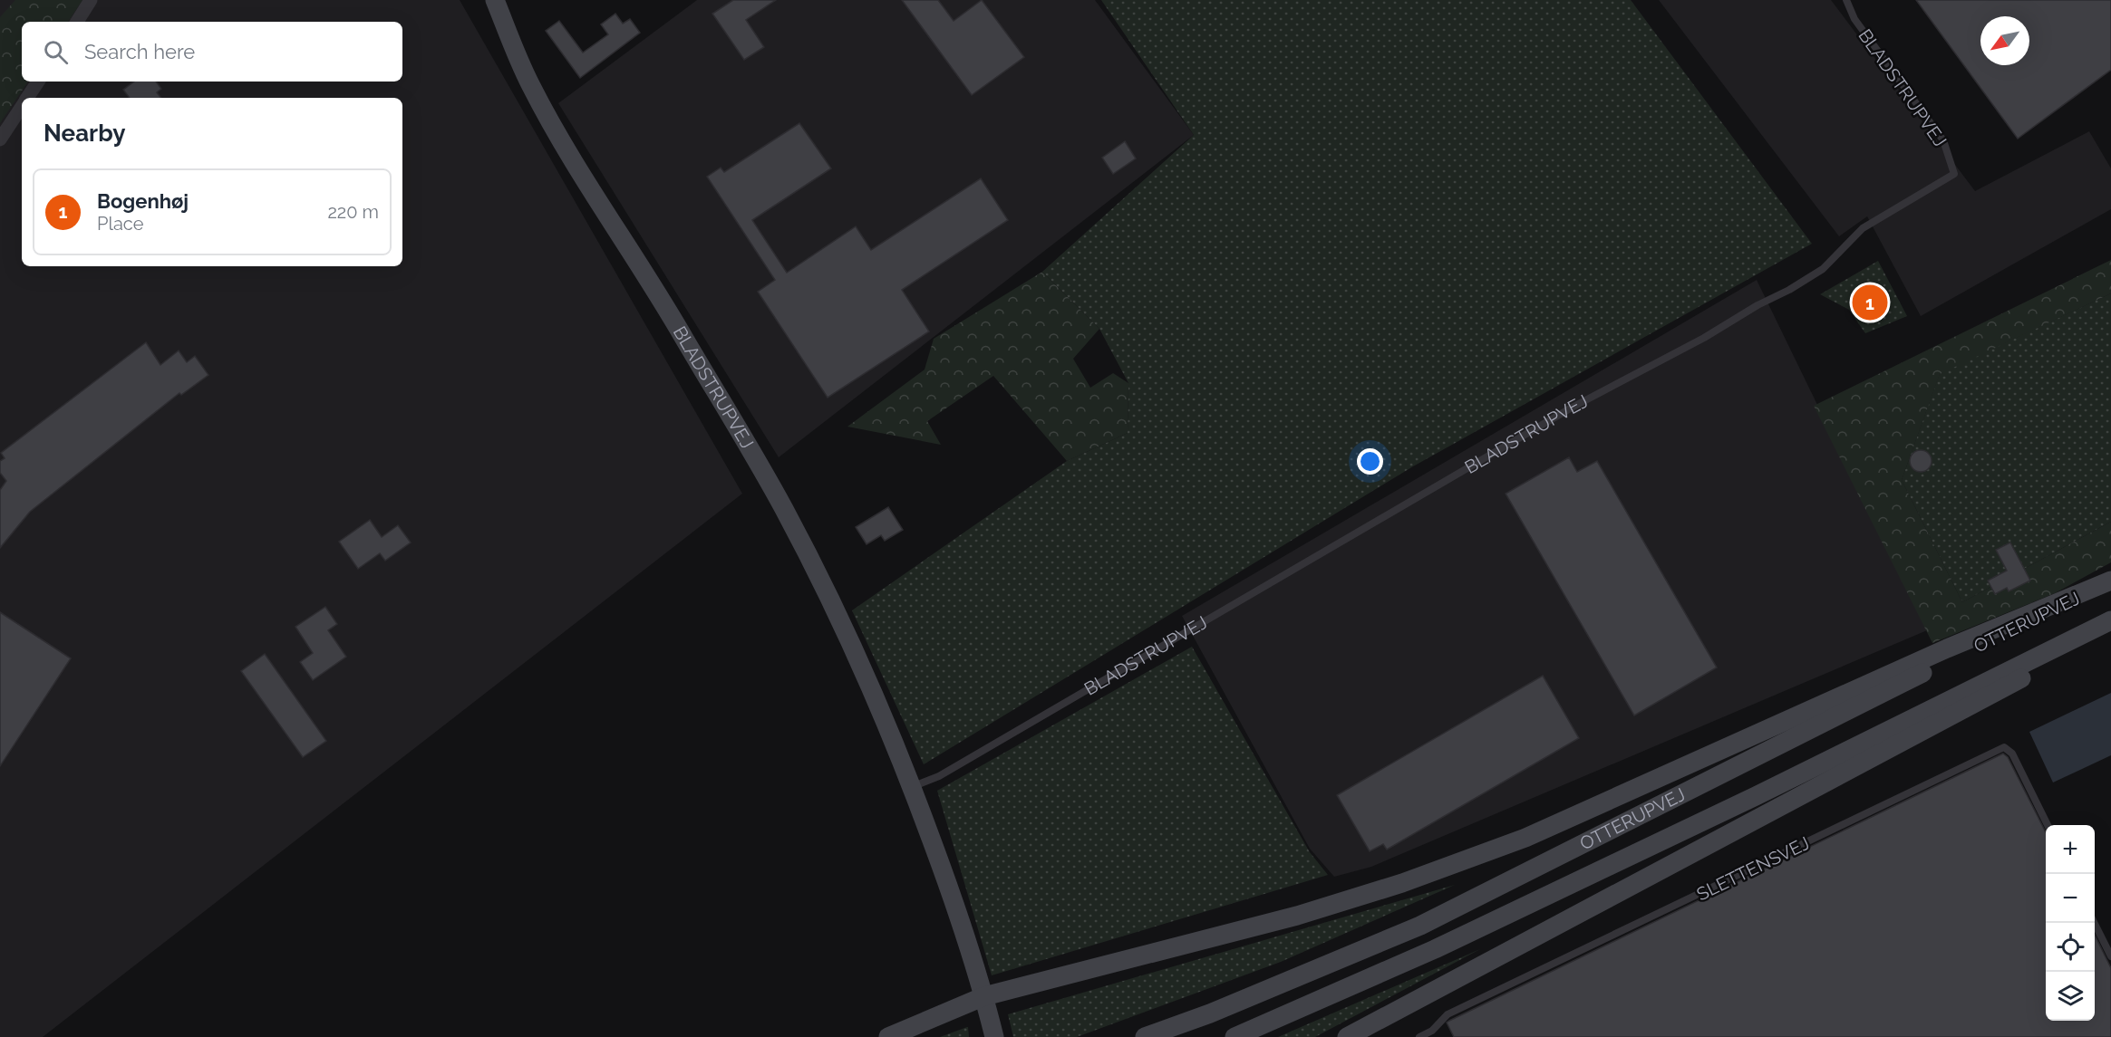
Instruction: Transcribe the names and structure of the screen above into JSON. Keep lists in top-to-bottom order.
{
  "streets": {
    "main road": ["BLADSTRUPVEJ", "OTTERUPVEJ"],
    "lane": ["SLETTENSVEJ"]
  },
  "north": "bottom left",
  "page": {
    "search": "Search here",
    "heading": "Nearby",
    "list": [
      {
        "mark": "1",
        "name": "Bogenhøj",
        "note": "Place",
        "value": "220 m"
      }
    ],
    "pins": "1",
    "map_buttons": ["+", "−"]
  }
}
